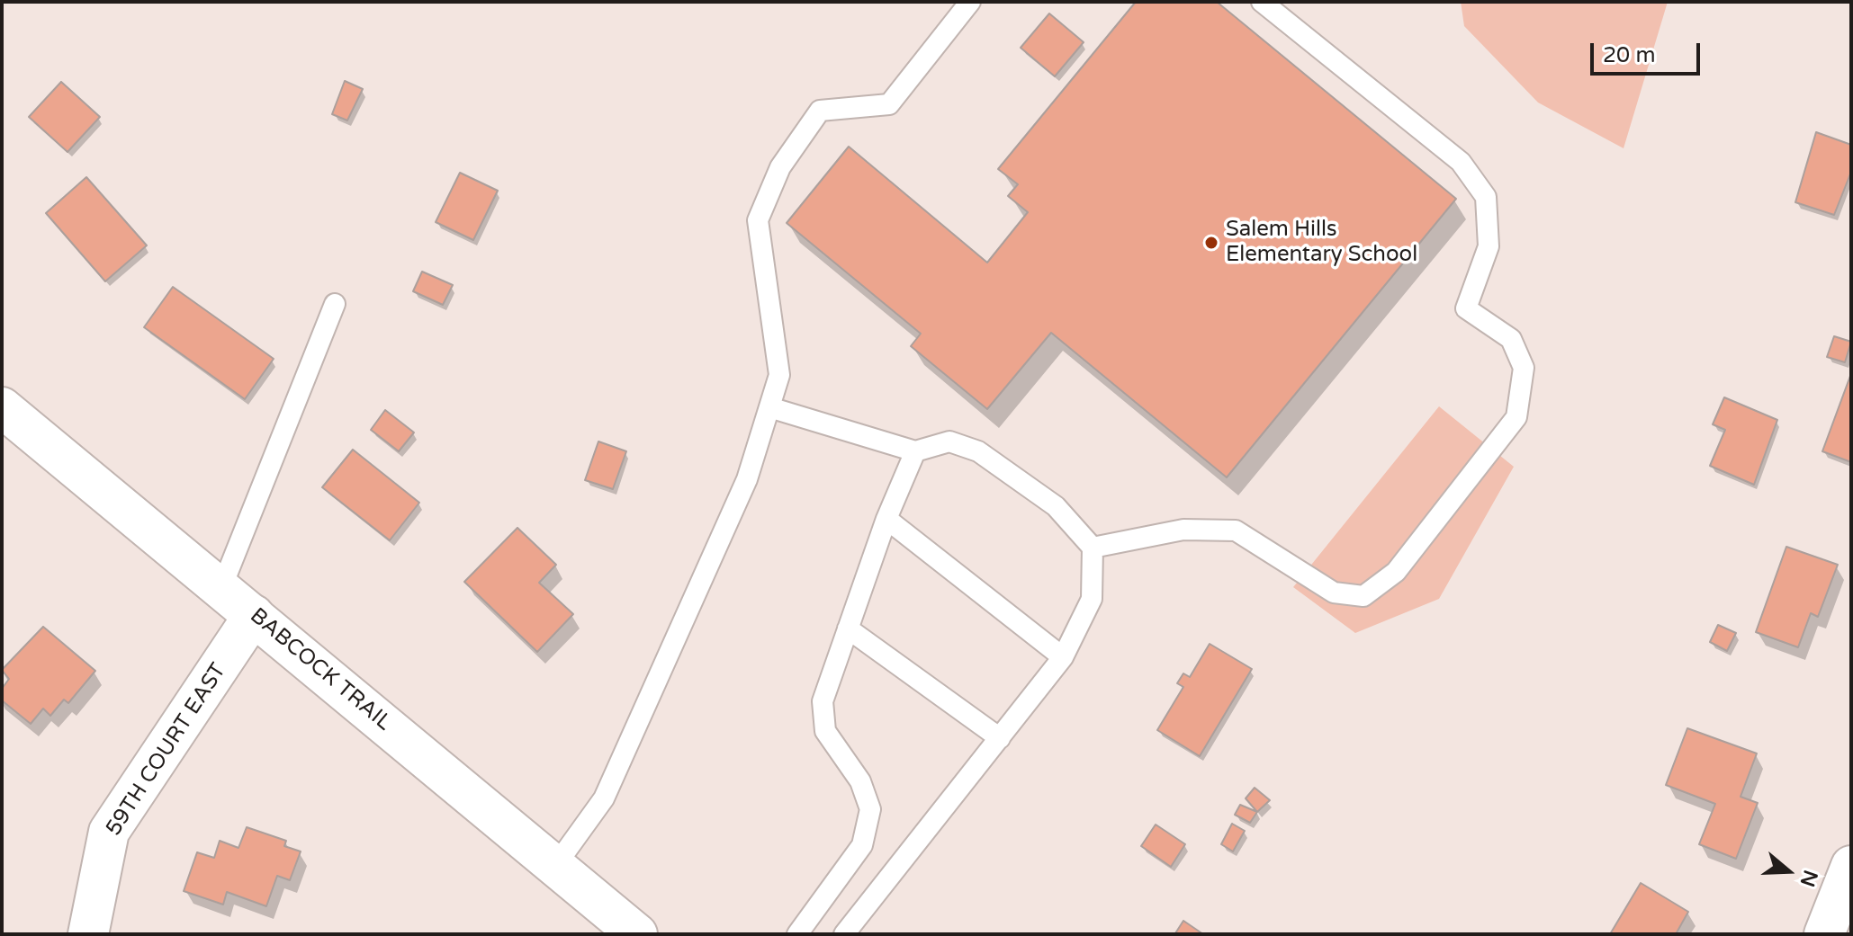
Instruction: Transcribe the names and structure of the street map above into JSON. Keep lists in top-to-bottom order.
{
  "streets": {
    "street": ["BABCOCK TRAIL", "59TH COURT EAST"]
  },
  "crossings": [
    ["BABCOCK TRAIL", "59TH COURT EAST"]
  ],
  "places": ["Salem Hills Elementary School"],
  "scale_bar": "20 m",
  "north": "right"
}
